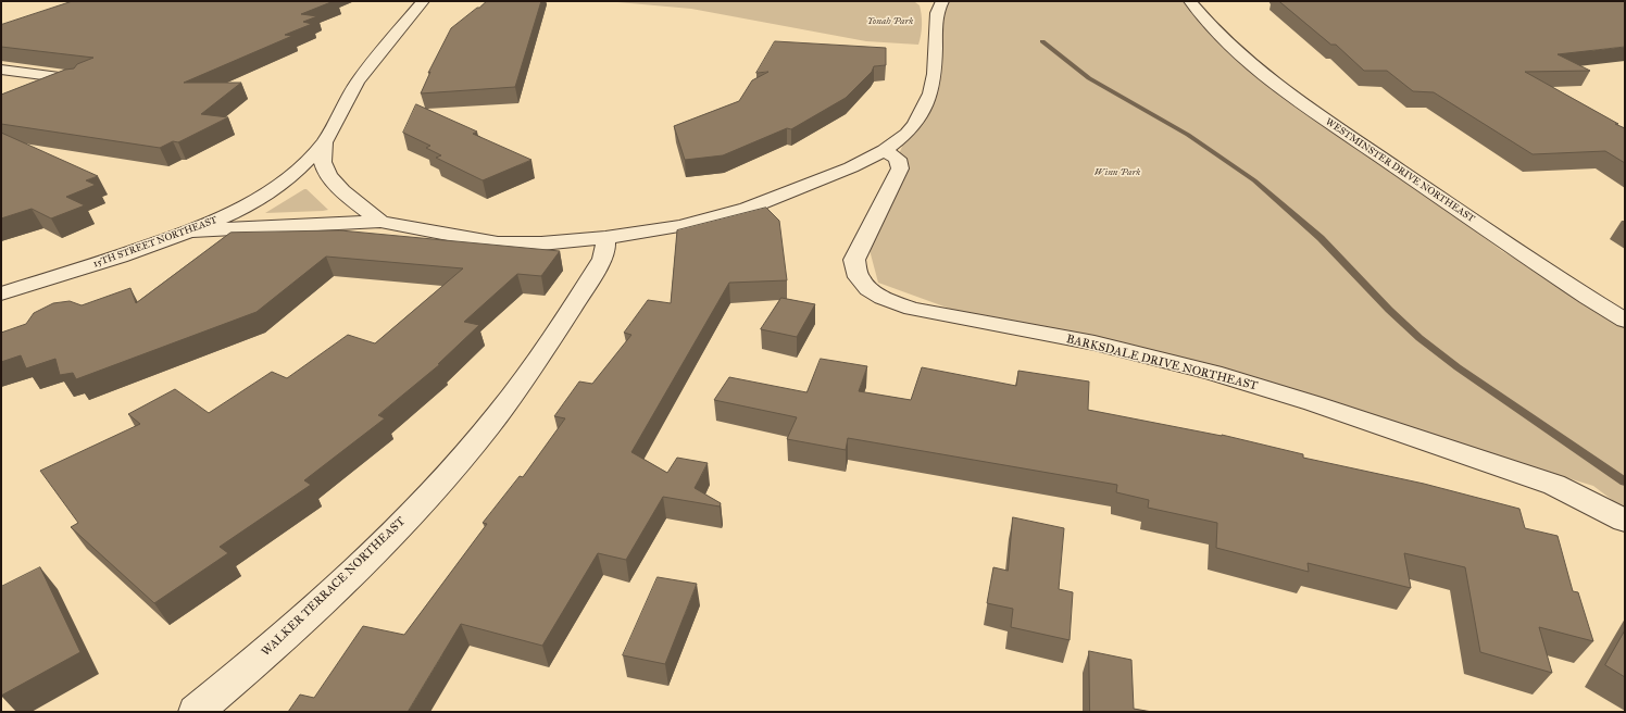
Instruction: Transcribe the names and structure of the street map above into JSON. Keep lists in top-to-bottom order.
{
  "streets": {
    "street": [
      "WESTMINSTER DRIVE NORTHEAST",
      "15TH STREET NORTHEAST",
      "BARKSDALE DRIVE NORTHEAST",
      "WALKER TERRACE NORTHEAST"
    ]
  },
  "parks": ["Yonah Park", "Winn Park"]
}
